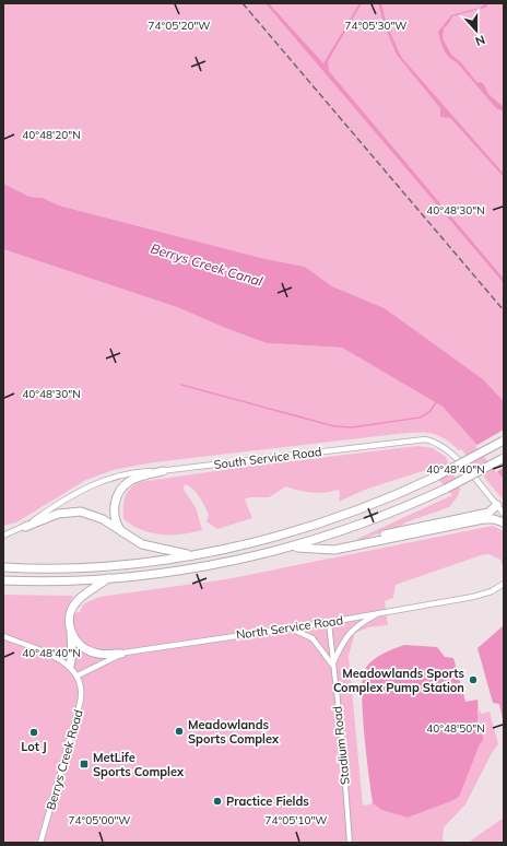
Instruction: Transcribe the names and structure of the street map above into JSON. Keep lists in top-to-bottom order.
{
  "streets": {
    "street": [
      "South Service Road",
      "North Service Road",
      "Stadium Road",
      "Berrys Creek Road"
    ]
  },
  "crossings": [
    ["North Service Road", "Stadium Road"],
    ["North Service Road", "Berrys Creek Road"]
  ],
  "water": ["Berrys Creek Canal"],
  "places": {
    "other": [
      "Meadowlands Sports Complex Pump Station",
      "Meadowlands Sports Complex",
      "Lot J",
      "Practice Fields"
    ],
    "transit": ["MetLife Sports Complex"]
  },
  "north": "bottom",
  "coordinates": [
    "74°05'30\"W",
    "74°05'20\"W",
    "40°48'20\"N",
    "40°48'30\"N",
    "40°48'40\"N",
    "40°48'50\"N",
    "74°05'00\"W",
    "74°05'10\"W"
  ]
}
